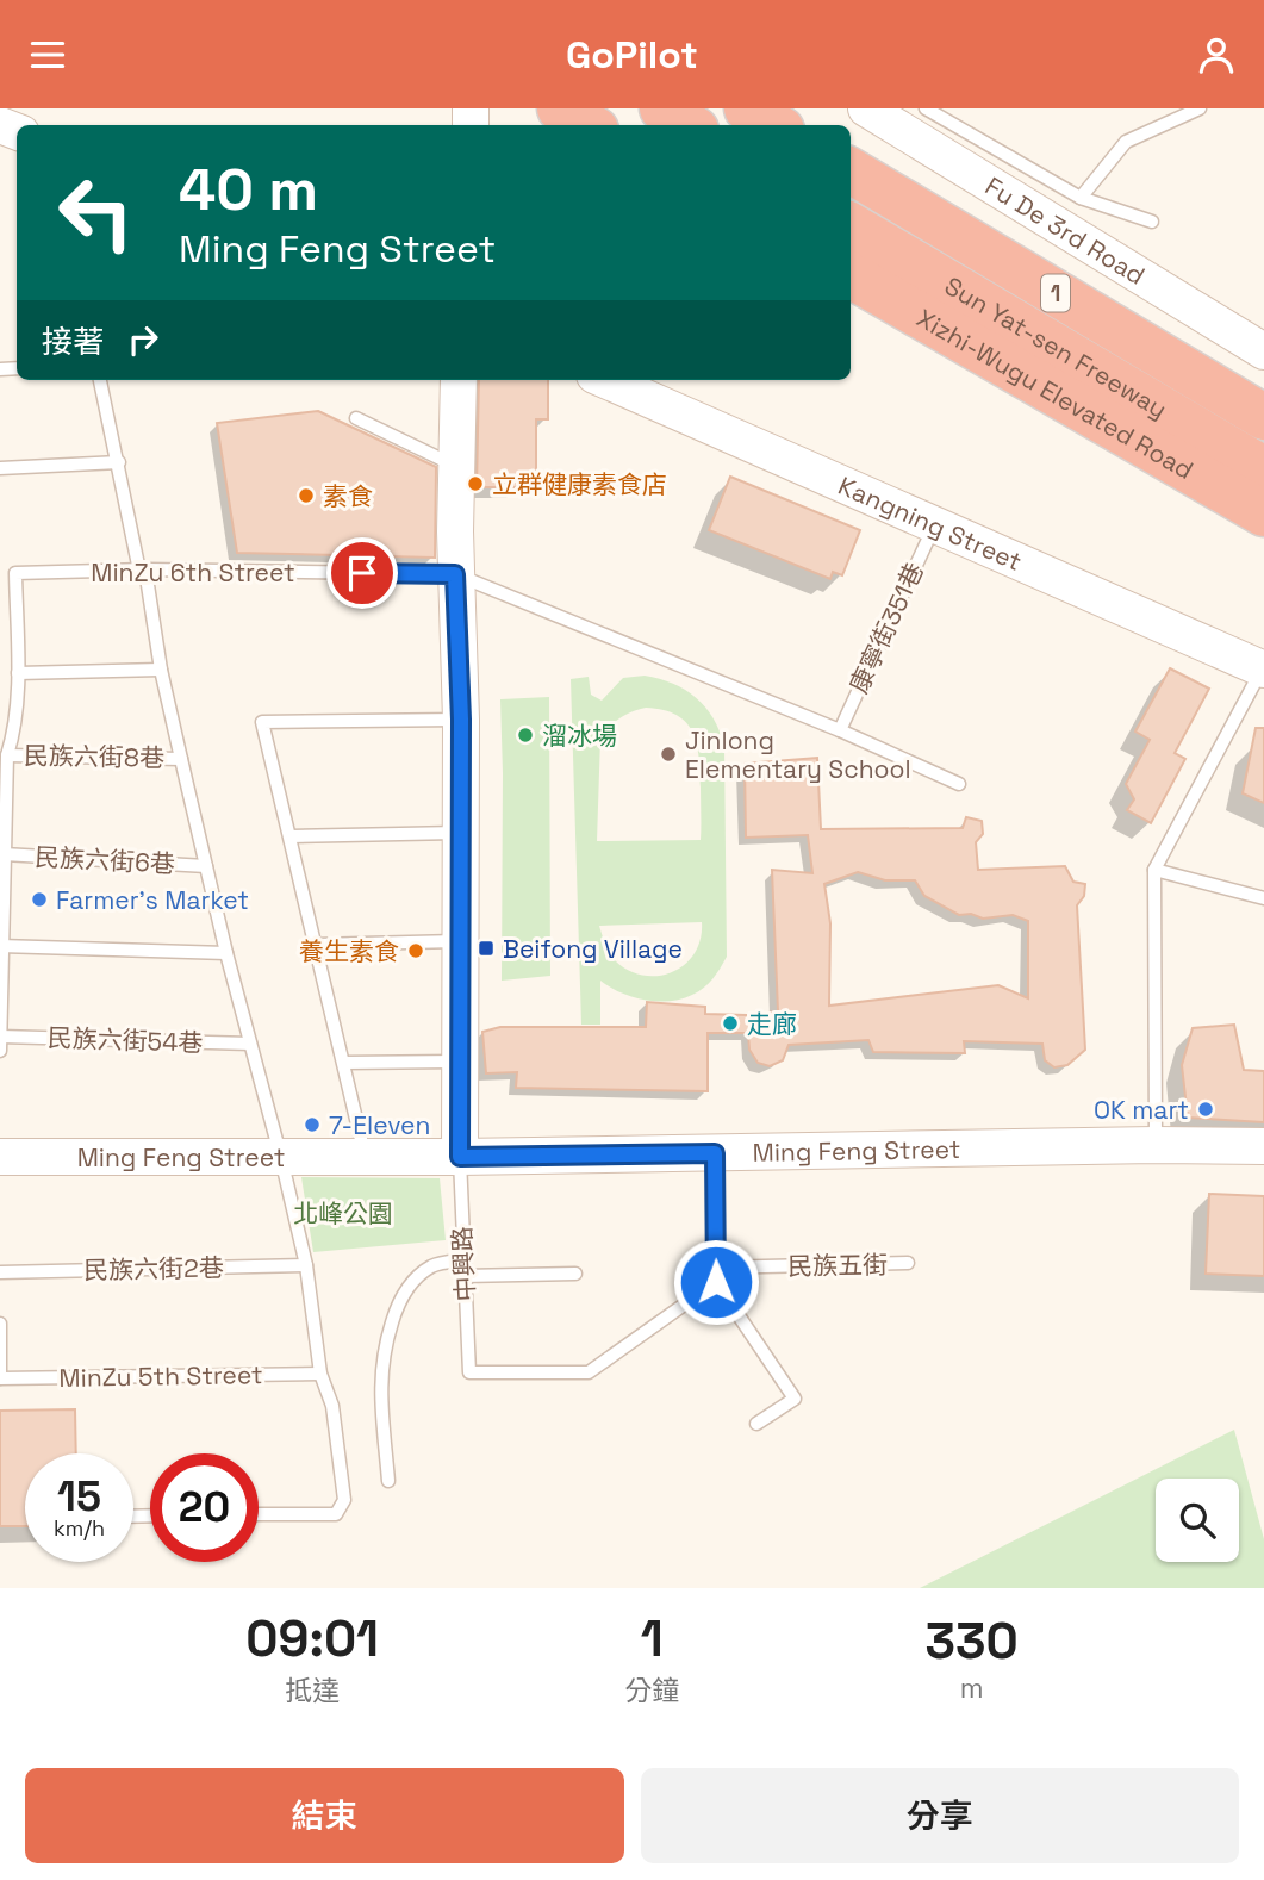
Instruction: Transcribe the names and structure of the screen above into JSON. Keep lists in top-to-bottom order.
{
  "streets": {
    "highway": ["1", "Sun Yat-sen Freeway", "Xizhi-Wugu Elevated Road"],
    "street": ["Fu De 3rd Road", "Kangning Street", "Ming Feng Street"],
    "lane": [
      "MinZu 6th Street",
      "康寧街351巷",
      "民族六街8巷",
      "民族六街6巷",
      "民族六街54巷",
      "中興路",
      "民族五街",
      "民族六街2巷",
      "MinZu 5th Street"
    ]
  },
  "crossings": [
    ["Kangning Street", "康寧街351巷"],
    ["MinZu 6th Street", "康寧街351巷"],
    ["MinZu 6th Street", "民族六街8巷"],
    ["MinZu 6th Street", "民族六街6巷"],
    ["MinZu 6th Street", "民族六街54巷"],
    ["Ming Feng Street", "中興路"],
    ["中興路", "民族五街"]
  ],
  "parks": ["北峰公園"],
  "places": {
    "other": [
      "立群健康素食店",
      "素食",
      "溜冰場",
      "Jinlong Elementary School",
      "Farmer's Market",
      "養生素食",
      "走廊",
      "OK mart",
      "7-Eleven"
    ],
    "transit": ["Beifong Village"]
  },
  "page": {
    "header": "GoPilot",
    "turn": ["40 m", "Ming Feng Street"],
    "then": "接著",
    "speed": "15 km/h",
    "limit": "20",
    "eta": [
      "09:01",
      "抵達",
      "1",
      "分鐘",
      "330",
      "m"
    ],
    "buttons": ["結束", "分享"]
  }
}
